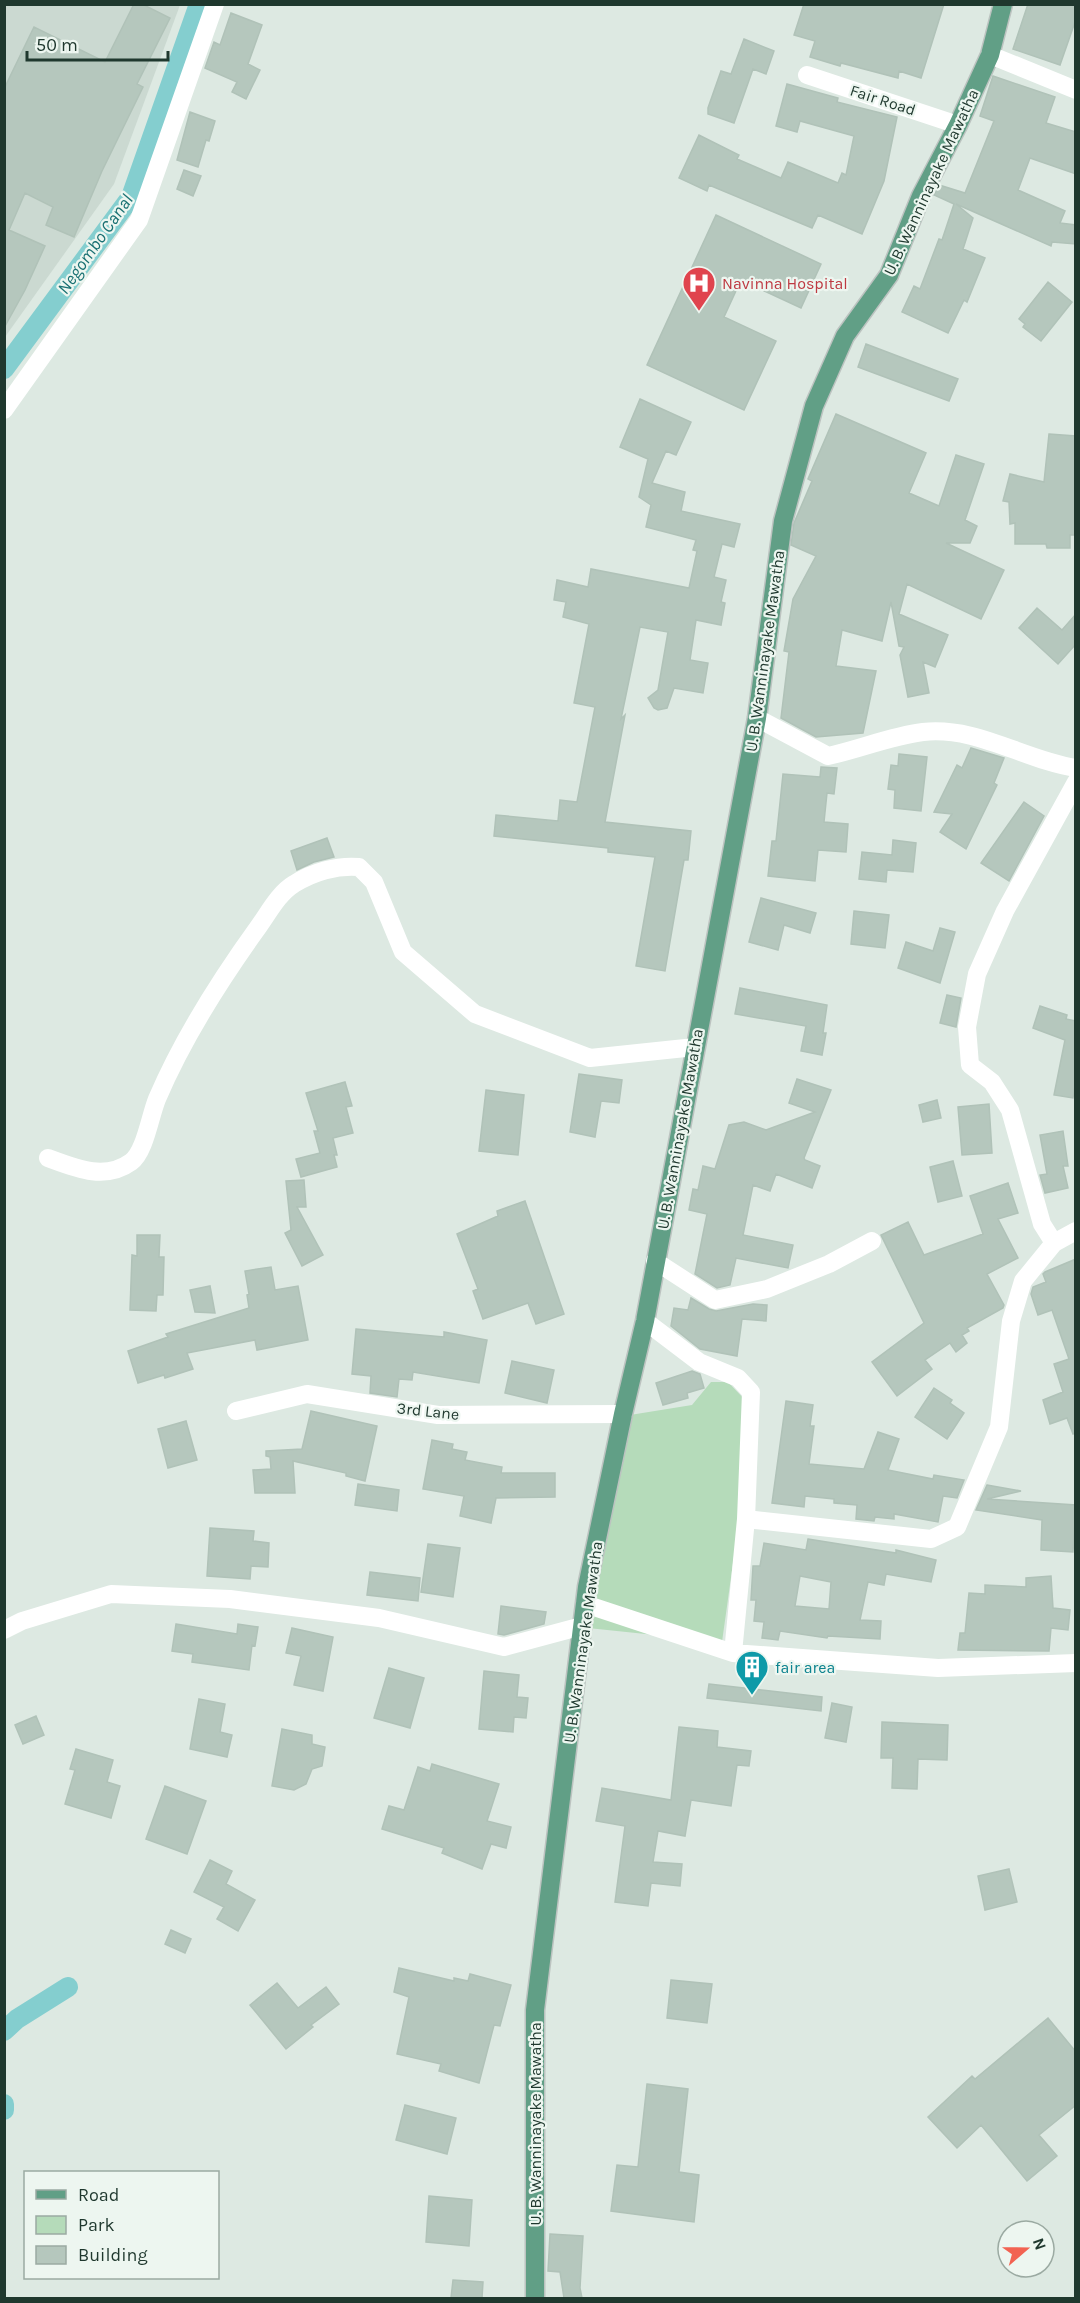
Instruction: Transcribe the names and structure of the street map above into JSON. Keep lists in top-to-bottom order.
{
  "streets": {
    "main road": ["U. B. Wanninayake Mawatha"],
    "street": ["Fair Road", "3rd Lane"]
  },
  "crossings": [
    ["Fair Road", "U. B. Wanninayake Mawatha"],
    ["U. B. Wanninayake Mawatha", "3rd Lane"]
  ],
  "water": ["Negombo Canal"],
  "places": {
    "hospital": ["Navinna Hospital"],
    "building": ["fair area"]
  },
  "legend": ["Road", "Park", "Building"],
  "scale_bar": "50 m",
  "north": "right"
}
